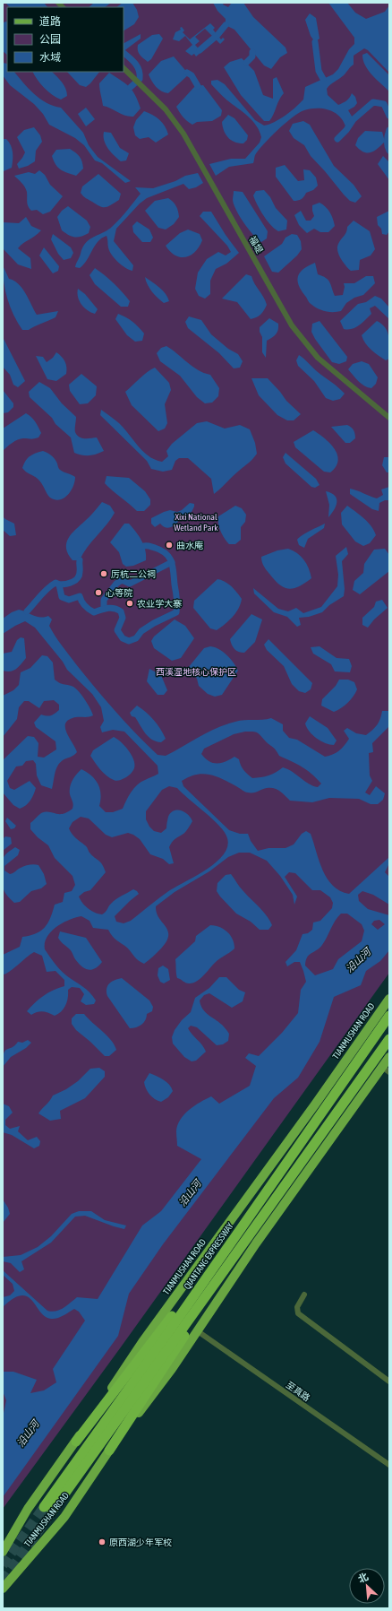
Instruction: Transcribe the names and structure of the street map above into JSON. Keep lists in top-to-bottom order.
{
  "streets": {
    "highway": ["QIANTANG EXPRESSWAY"],
    "main road": ["TIANMUSHAN ROAD"],
    "street": ["福堤", "至真路"]
  },
  "crossings": [
    ["TIANMUSHAN ROAD", "至真路"]
  ],
  "water": ["沿山河"],
  "parks": ["Xixi National Wetland Park", "西溪湿地核心保护区"],
  "places": [
    "曲水庵",
    "厉杭二公祠",
    "心等院",
    "农业学大寨",
    "原西湖少年军校"
  ],
  "legend": ["道路", "公园", "水域"],
  "north": "top left"
}
